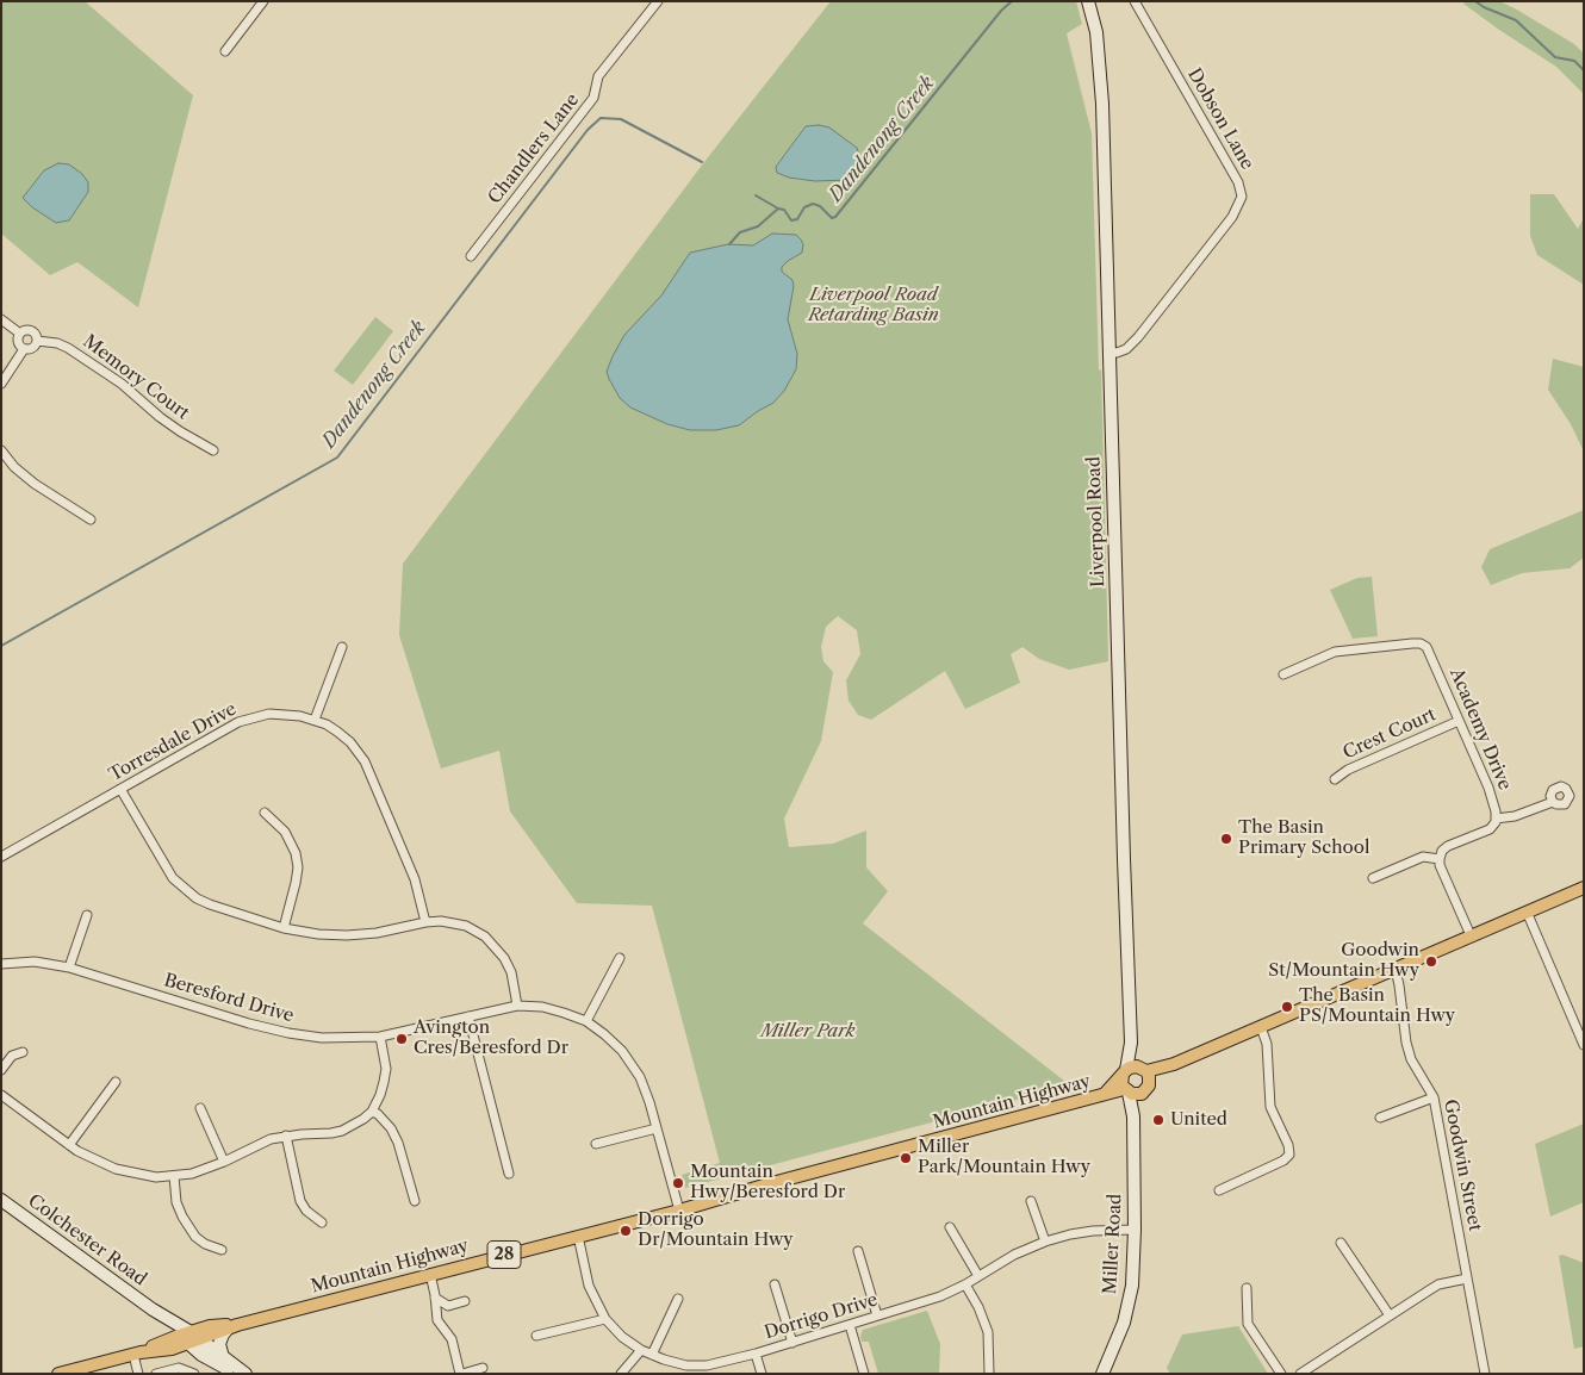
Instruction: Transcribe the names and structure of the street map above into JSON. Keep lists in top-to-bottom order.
{
  "streets": {
    "main road": [
      "Liverpool Road",
      "Mountain Highway",
      "Colchester Road",
      "Miller Road",
      "28"
    ],
    "street": [
      "Dobson Lane",
      "Chandlers Lane",
      "Memory Court",
      "Academy Drive",
      "Crest Court",
      "Torresdale Drive",
      "Beresford Drive",
      "Goodwin Street",
      "Dorrigo Drive"
    ]
  },
  "crossings": [
    ["Dobson Lane", "Liverpool Road"],
    ["Liverpool Road", "Mountain Highway"],
    ["Liverpool Road", "Miller Road"],
    ["Liverpool Road", "28"],
    ["Academy Drive", "Crest Court"],
    ["Beresford Drive", "Mountain Highway"],
    ["Mountain Highway", "Colchester Road"],
    ["Mountain Highway", "Miller Road"],
    ["Mountain Highway", "28"],
    ["Mountain Highway", "Dorrigo Drive"],
    ["Miller Road", "28"],
    ["Miller Road", "Dorrigo Drive"]
  ],
  "water": ["Dandenong Creek"],
  "parks": ["Liverpool Road Retarding Basin", "Miller Park"],
  "places": [
    "The Basin Primary School",
    "Goodwin St/Mountain Hwy",
    "The Basin PS/Mountain Hwy",
    "Avington Cres/Beresford Dr",
    "United",
    "Miller Park/Mountain Hwy",
    "Mountain Hwy/Beresford Dr",
    "Dorrigo Dr/Mountain Hwy"
  ]
}
